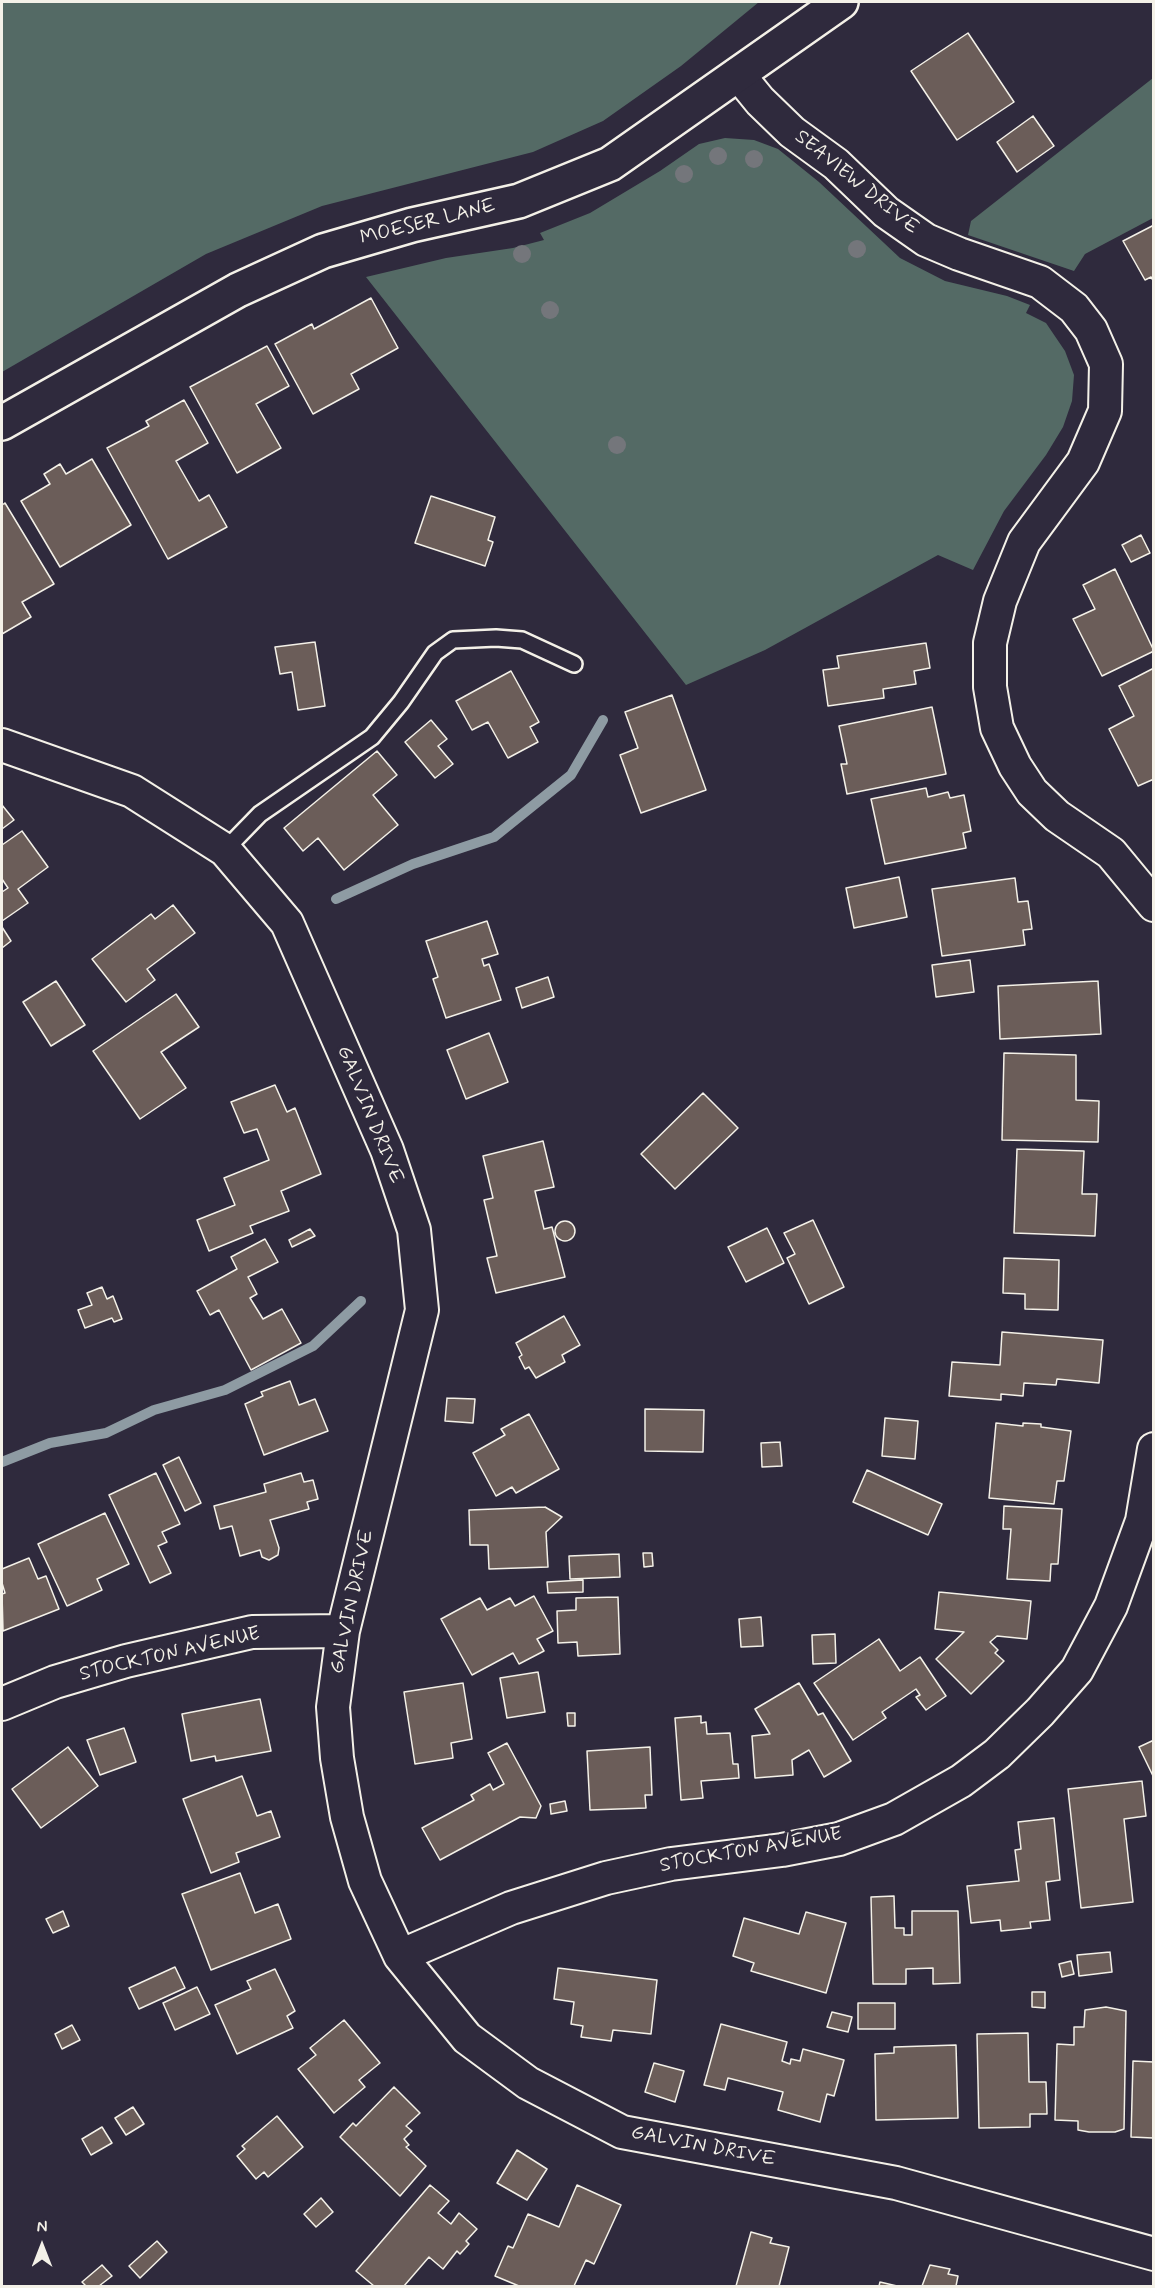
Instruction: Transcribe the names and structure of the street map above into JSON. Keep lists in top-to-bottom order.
{
  "streets": {
    "street": [
      "SEAVIEW DRIVE",
      "MOESER LANE",
      "GALVIN DRIVE",
      "STOCKTON AVENUE"
    ]
  },
  "crossings": [
    ["SEAVIEW DRIVE", "MOESER LANE"],
    ["GALVIN DRIVE", "STOCKTON AVENUE"]
  ],
  "north": "top"
}
